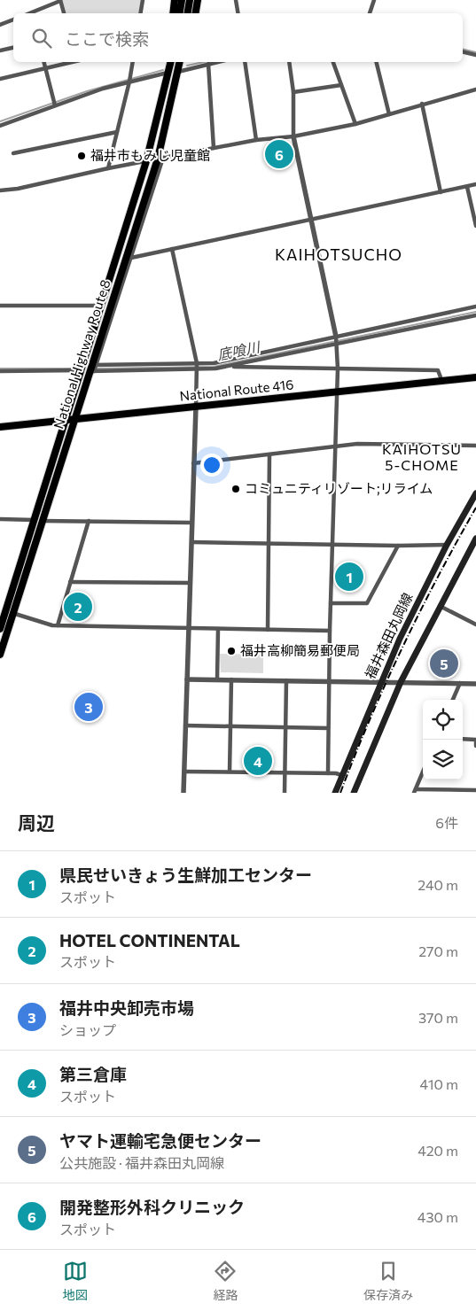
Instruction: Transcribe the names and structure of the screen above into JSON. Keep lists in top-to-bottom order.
{
  "streets": {
    "highway": ["National Highway Route 8", "National Route 416"],
    "main road": ["福井森田丸岡線"]
  },
  "crossings": [
    ["National Highway Route 8", "National Route 416"]
  ],
  "districts": ["KAIHOTSUCHO", "KAIHOTSU 5-CHOME"],
  "water": ["底喰川"],
  "places": ["福井市もみじ児童館", "コミュニティリゾート;リライム", "福井高柳簡易郵便局"],
  "page": {
    "search": "ここで検索",
    "pins": [
      "6",
      "1",
      "2",
      "5",
      "3",
      "4"
    ],
    "heading": ["周辺", "6件"],
    "list": [
      {
        "mark": "1",
        "name": "県民せいきょう生鮮加工センター",
        "note": "スポット",
        "value": "240 m"
      },
      {
        "mark": "2",
        "name": "HOTEL CONTINENTAL",
        "note": "スポット",
        "value": "270 m"
      },
      {
        "mark": "3",
        "name": "福井中央卸売市場",
        "note": "ショップ",
        "value": "370 m"
      },
      {
        "mark": "4",
        "name": "第三倉庫",
        "note": "スポット",
        "value": "410 m"
      },
      {
        "mark": "5",
        "name": "ヤマト運輸宅急便センター",
        "note": "公共施設 · 福井森田丸岡線",
        "value": "420 m"
      },
      {
        "mark": "6",
        "name": "開発整形外科クリニック",
        "note": "スポット",
        "value": "430 m"
      }
    ],
    "nav": ["地図", "経路", "保存済み"]
  }
}
